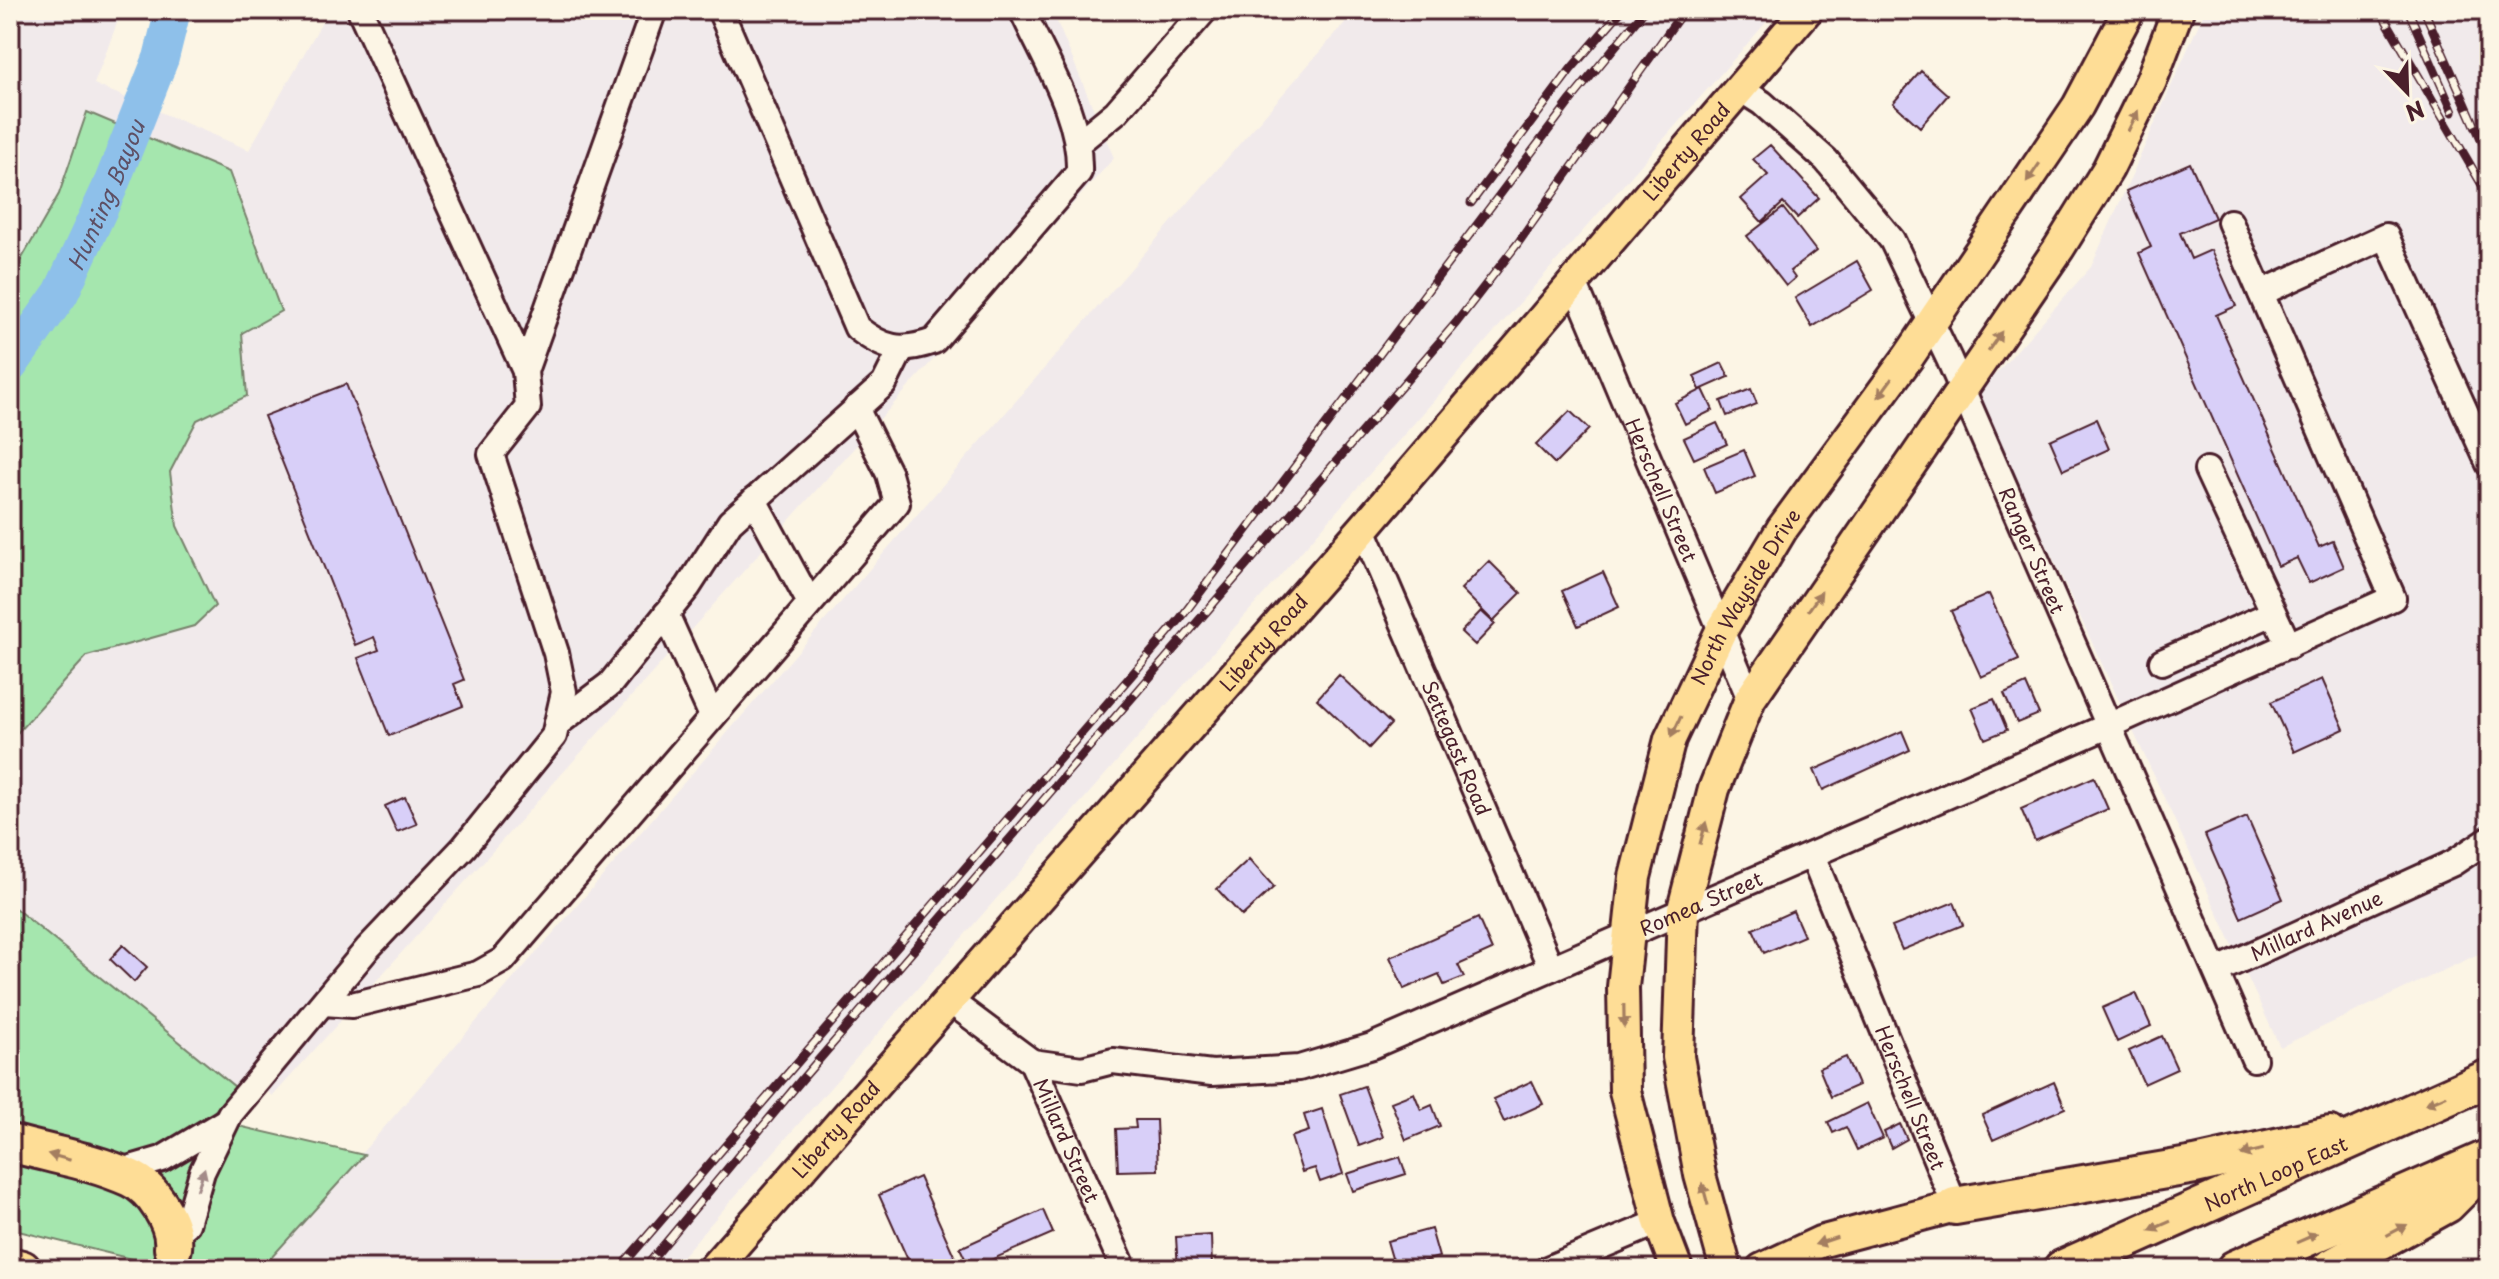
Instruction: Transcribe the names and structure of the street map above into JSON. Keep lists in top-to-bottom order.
{
  "streets": {
    "highway": ["North Loop East"],
    "main road": ["Liberty Road", "North Wayside Drive"],
    "street": [
      "Herschell Street",
      "Ranger Street",
      "Settegast Road",
      "Romea Street",
      "Millard Avenue",
      "Millard Street"
    ]
  },
  "crossings": [
    ["Liberty Road", "Herschell Street"],
    ["Liberty Road", "Ranger Street"],
    ["Liberty Road", "Settegast Road"],
    ["Liberty Road", "Millard Street"],
    ["Herschell Street", "North Wayside Drive"],
    ["Herschell Street", "Romea Street"],
    ["Ranger Street", "North Wayside Drive"],
    ["Ranger Street", "Romea Street"],
    ["Ranger Street", "Millard Avenue"],
    ["North Wayside Drive", "Romea Street"],
    ["Settegast Road", "Romea Street"],
    ["Romea Street", "Millard Street"]
  ],
  "water": ["Hunting Bayou"],
  "north": "bottom right"
}
